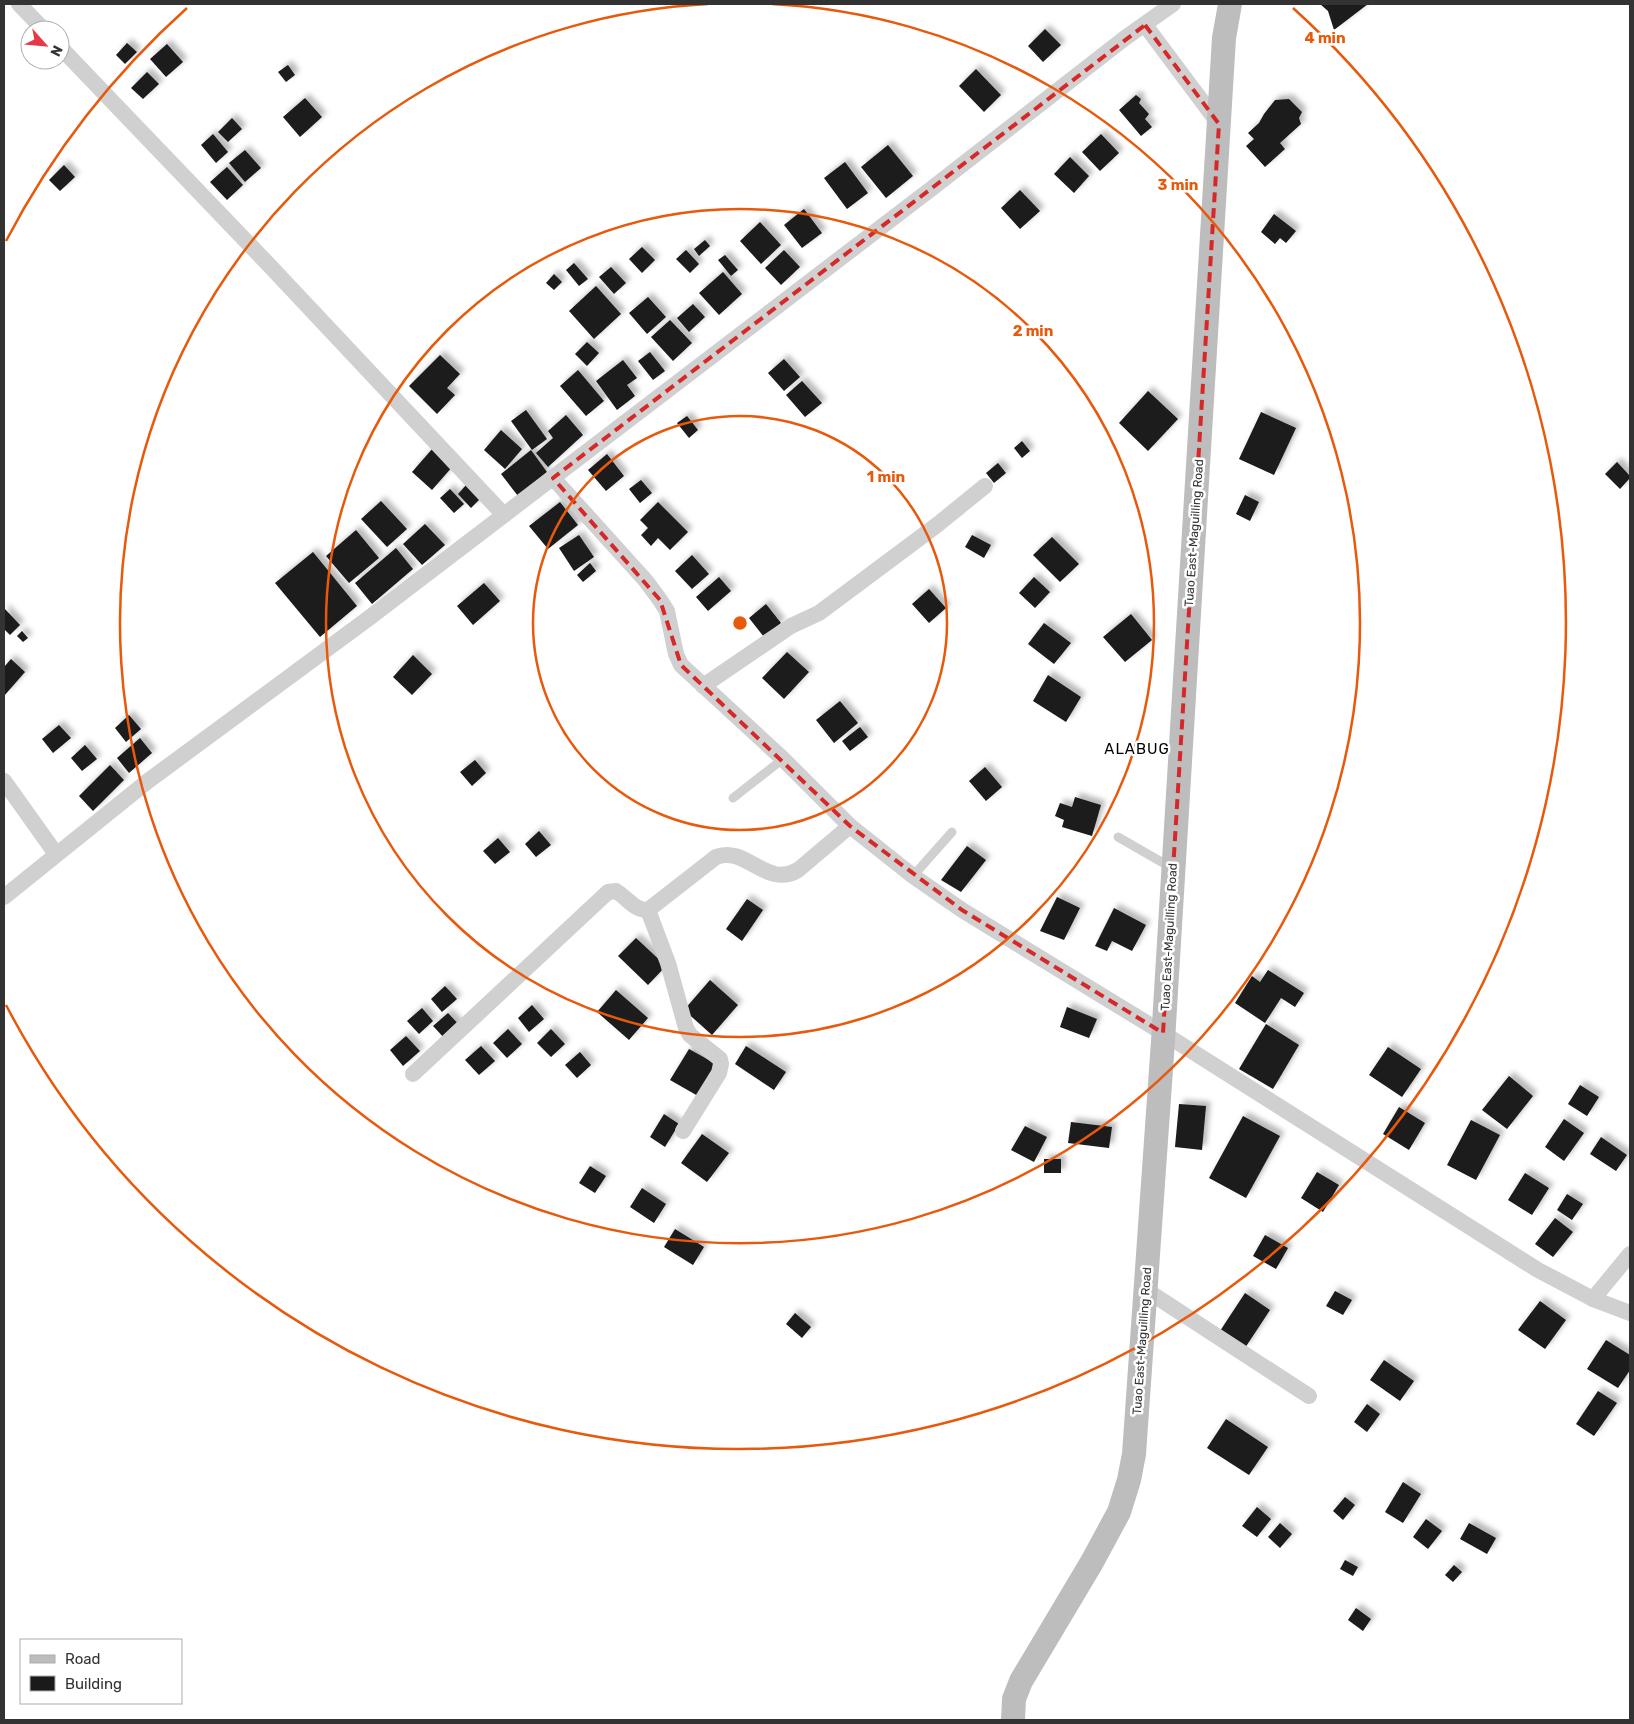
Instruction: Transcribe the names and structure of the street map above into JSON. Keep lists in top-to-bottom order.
{
  "streets": {
    "main road": ["Tuao East-Maguilling Road"]
  },
  "districts": ["ALABUG"],
  "legend": ["Road", "Building"],
  "north": "bottom right",
  "rings": [
    "4 min",
    "3 min",
    "2 min",
    "1 min"
  ]
}
